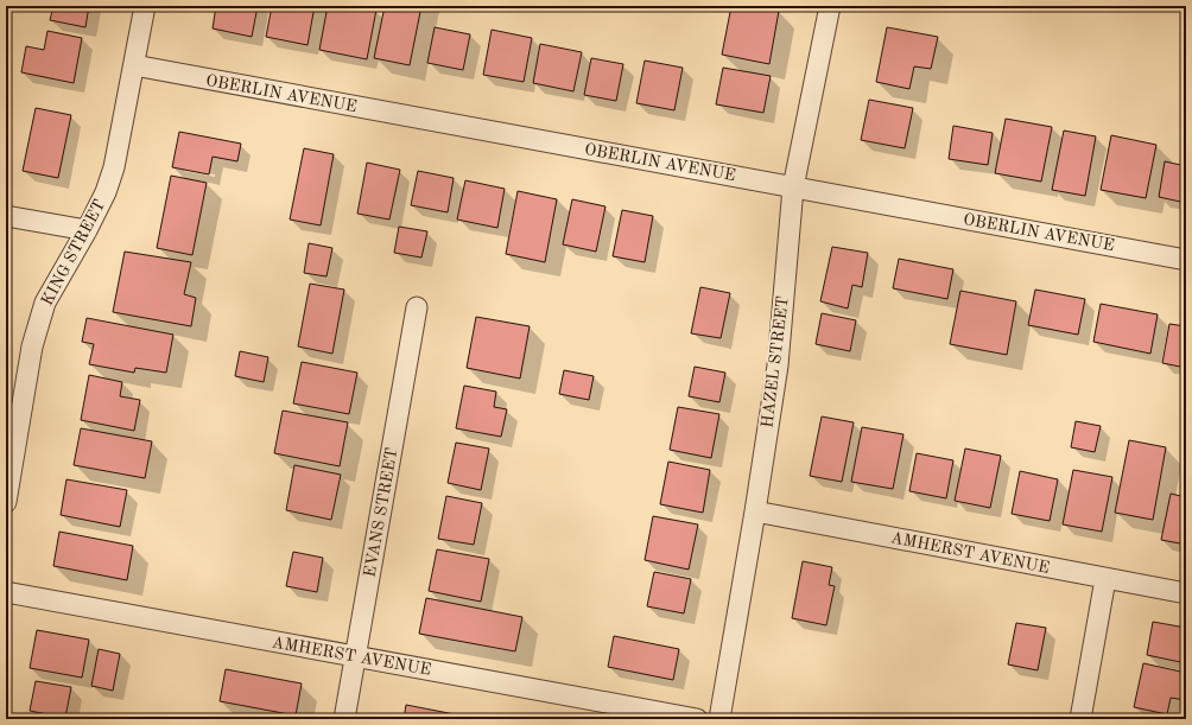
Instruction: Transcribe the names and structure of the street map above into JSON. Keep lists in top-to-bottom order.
{
  "streets": {
    "street": [
      "OBERLIN AVENUE",
      "KING STREET",
      "HAZEL STREET",
      "EVANS STREET",
      "AMHERST AVENUE"
    ]
  },
  "crossings": [
    ["OBERLIN AVENUE", "KING STREET"],
    ["OBERLIN AVENUE", "HAZEL STREET"],
    ["HAZEL STREET", "AMHERST AVENUE"],
    ["EVANS STREET", "AMHERST AVENUE"]
  ]
}
